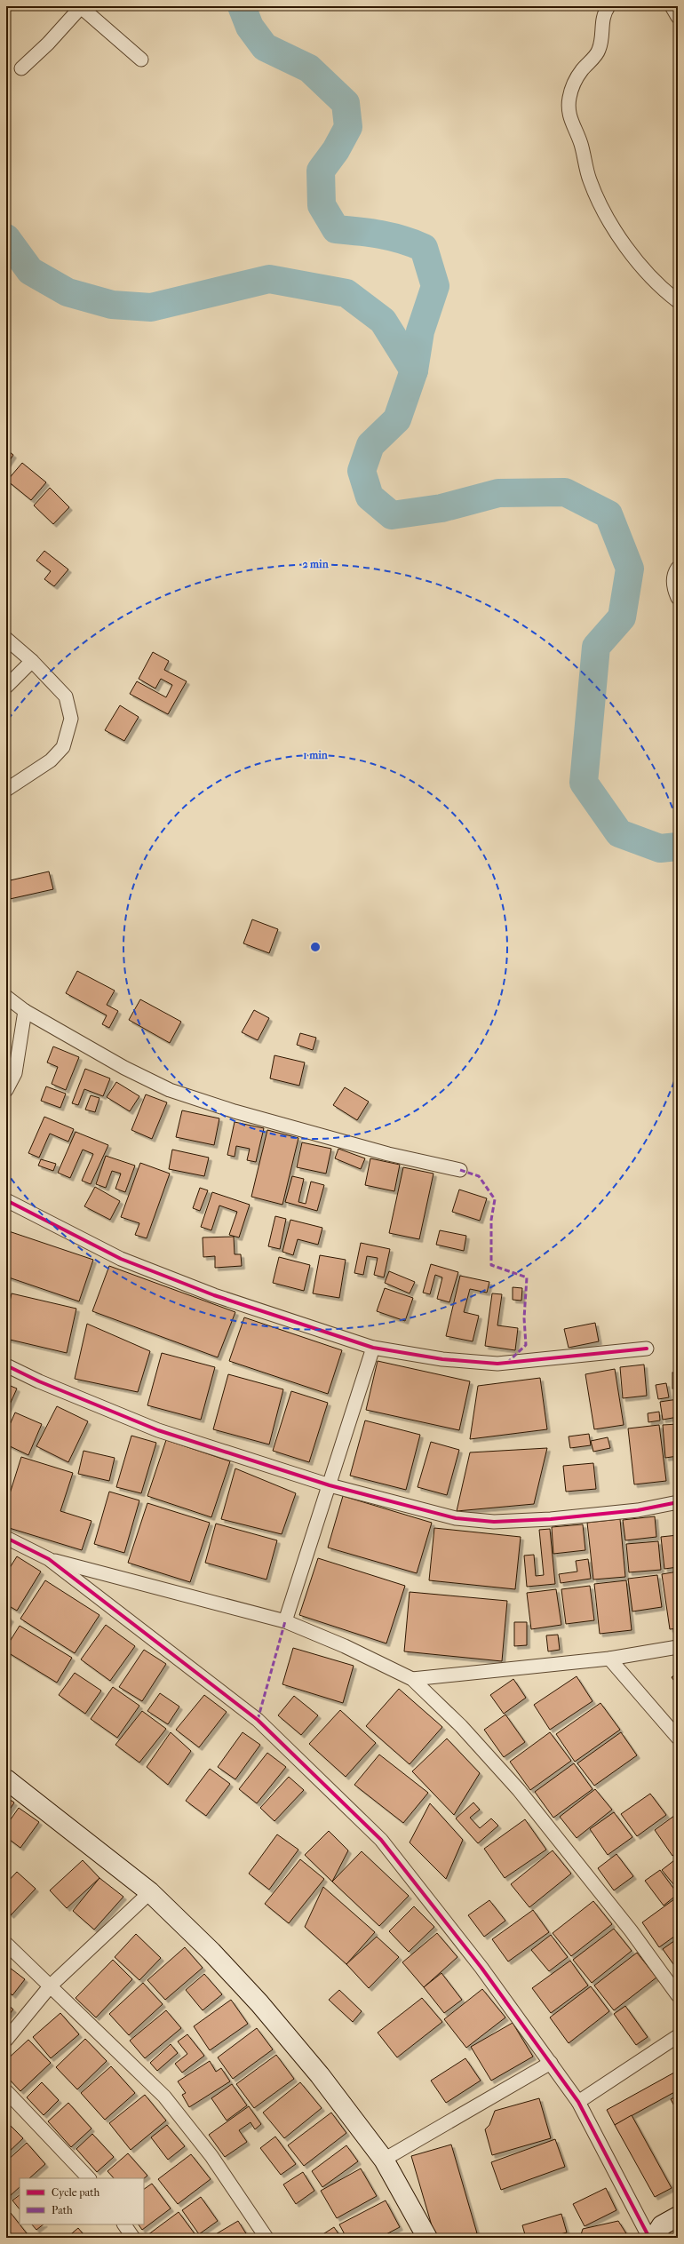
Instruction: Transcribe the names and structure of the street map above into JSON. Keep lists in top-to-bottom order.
{
  "legend": ["Cycle path", "Path"],
  "rings": ["2 min", "1 min"]
}
